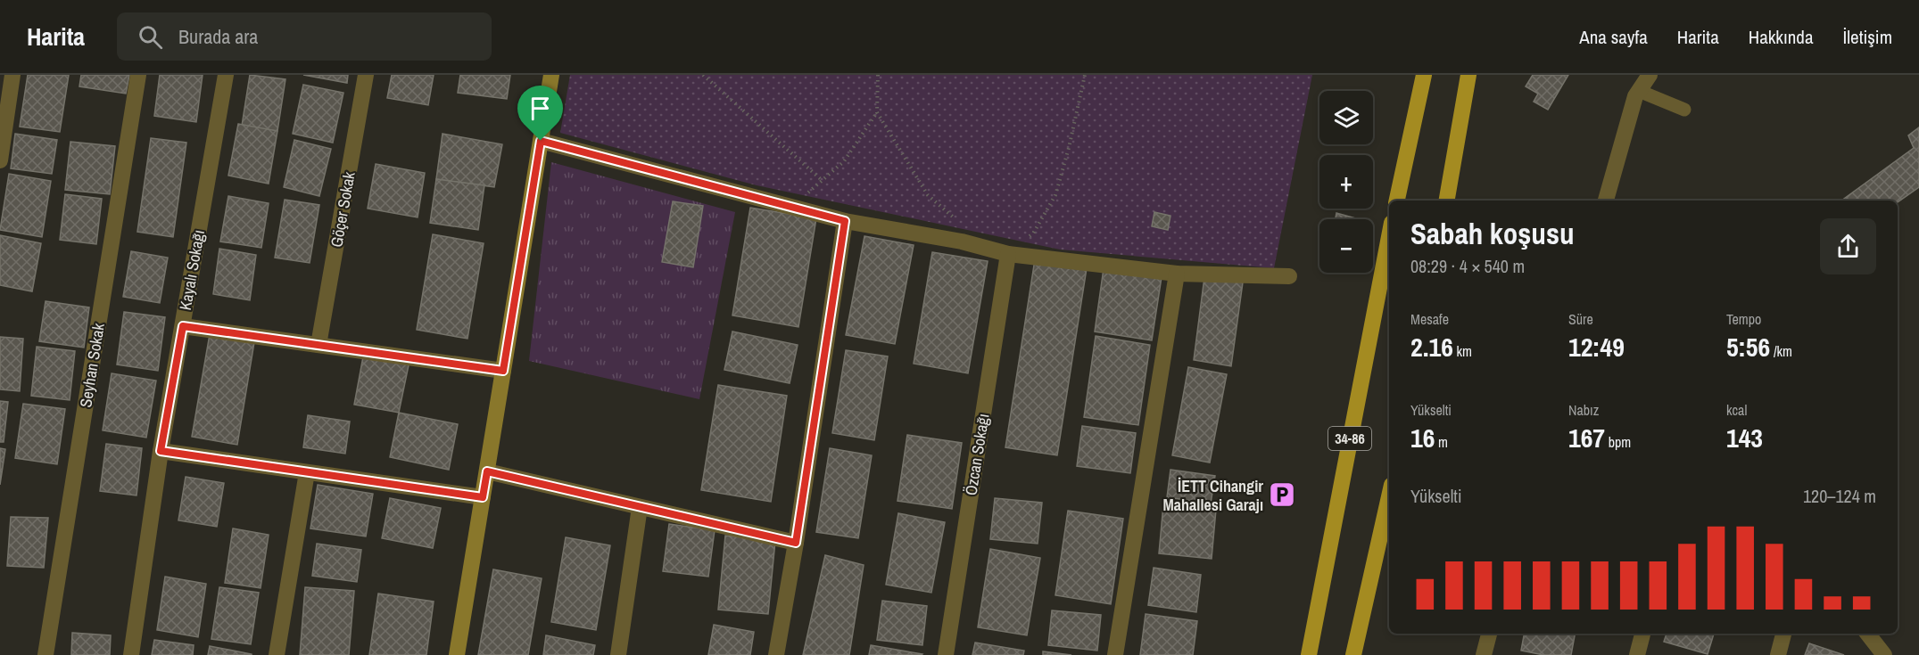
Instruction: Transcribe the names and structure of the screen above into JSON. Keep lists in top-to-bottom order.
{
  "streets": {
    "main road": ["34-86"],
    "street": [
      "Göçer Sokak",
      "Kayalı Sokağı",
      "Seyhan Sokak",
      "Özcan Sokağı"
    ]
  },
  "places": {
    "parking": ["İETT Cihangir Mahallesi Garajı"]
  },
  "page": {
    "header": "Harita",
    "search": "Burada ara",
    "nav": [
      "Ana sayfa",
      "Harita",
      "Hakkında",
      "İletişim"
    ],
    "map_buttons": ["+", "−"],
    "heading": ["Sabah koşusu", "08:29 · 4 × 540 m"],
    "stats": [
      ["Mesafe", "2.16 km"],
      ["Süre", "12:49"],
      ["Tempo", "5:56 /km"],
      ["Yükselti", "16 m"],
      ["Nabız", "167 bpm"],
      ["kcal", "143"]
    ],
    "chart": ["Yükselti", "120–124 m"]
  }
}
